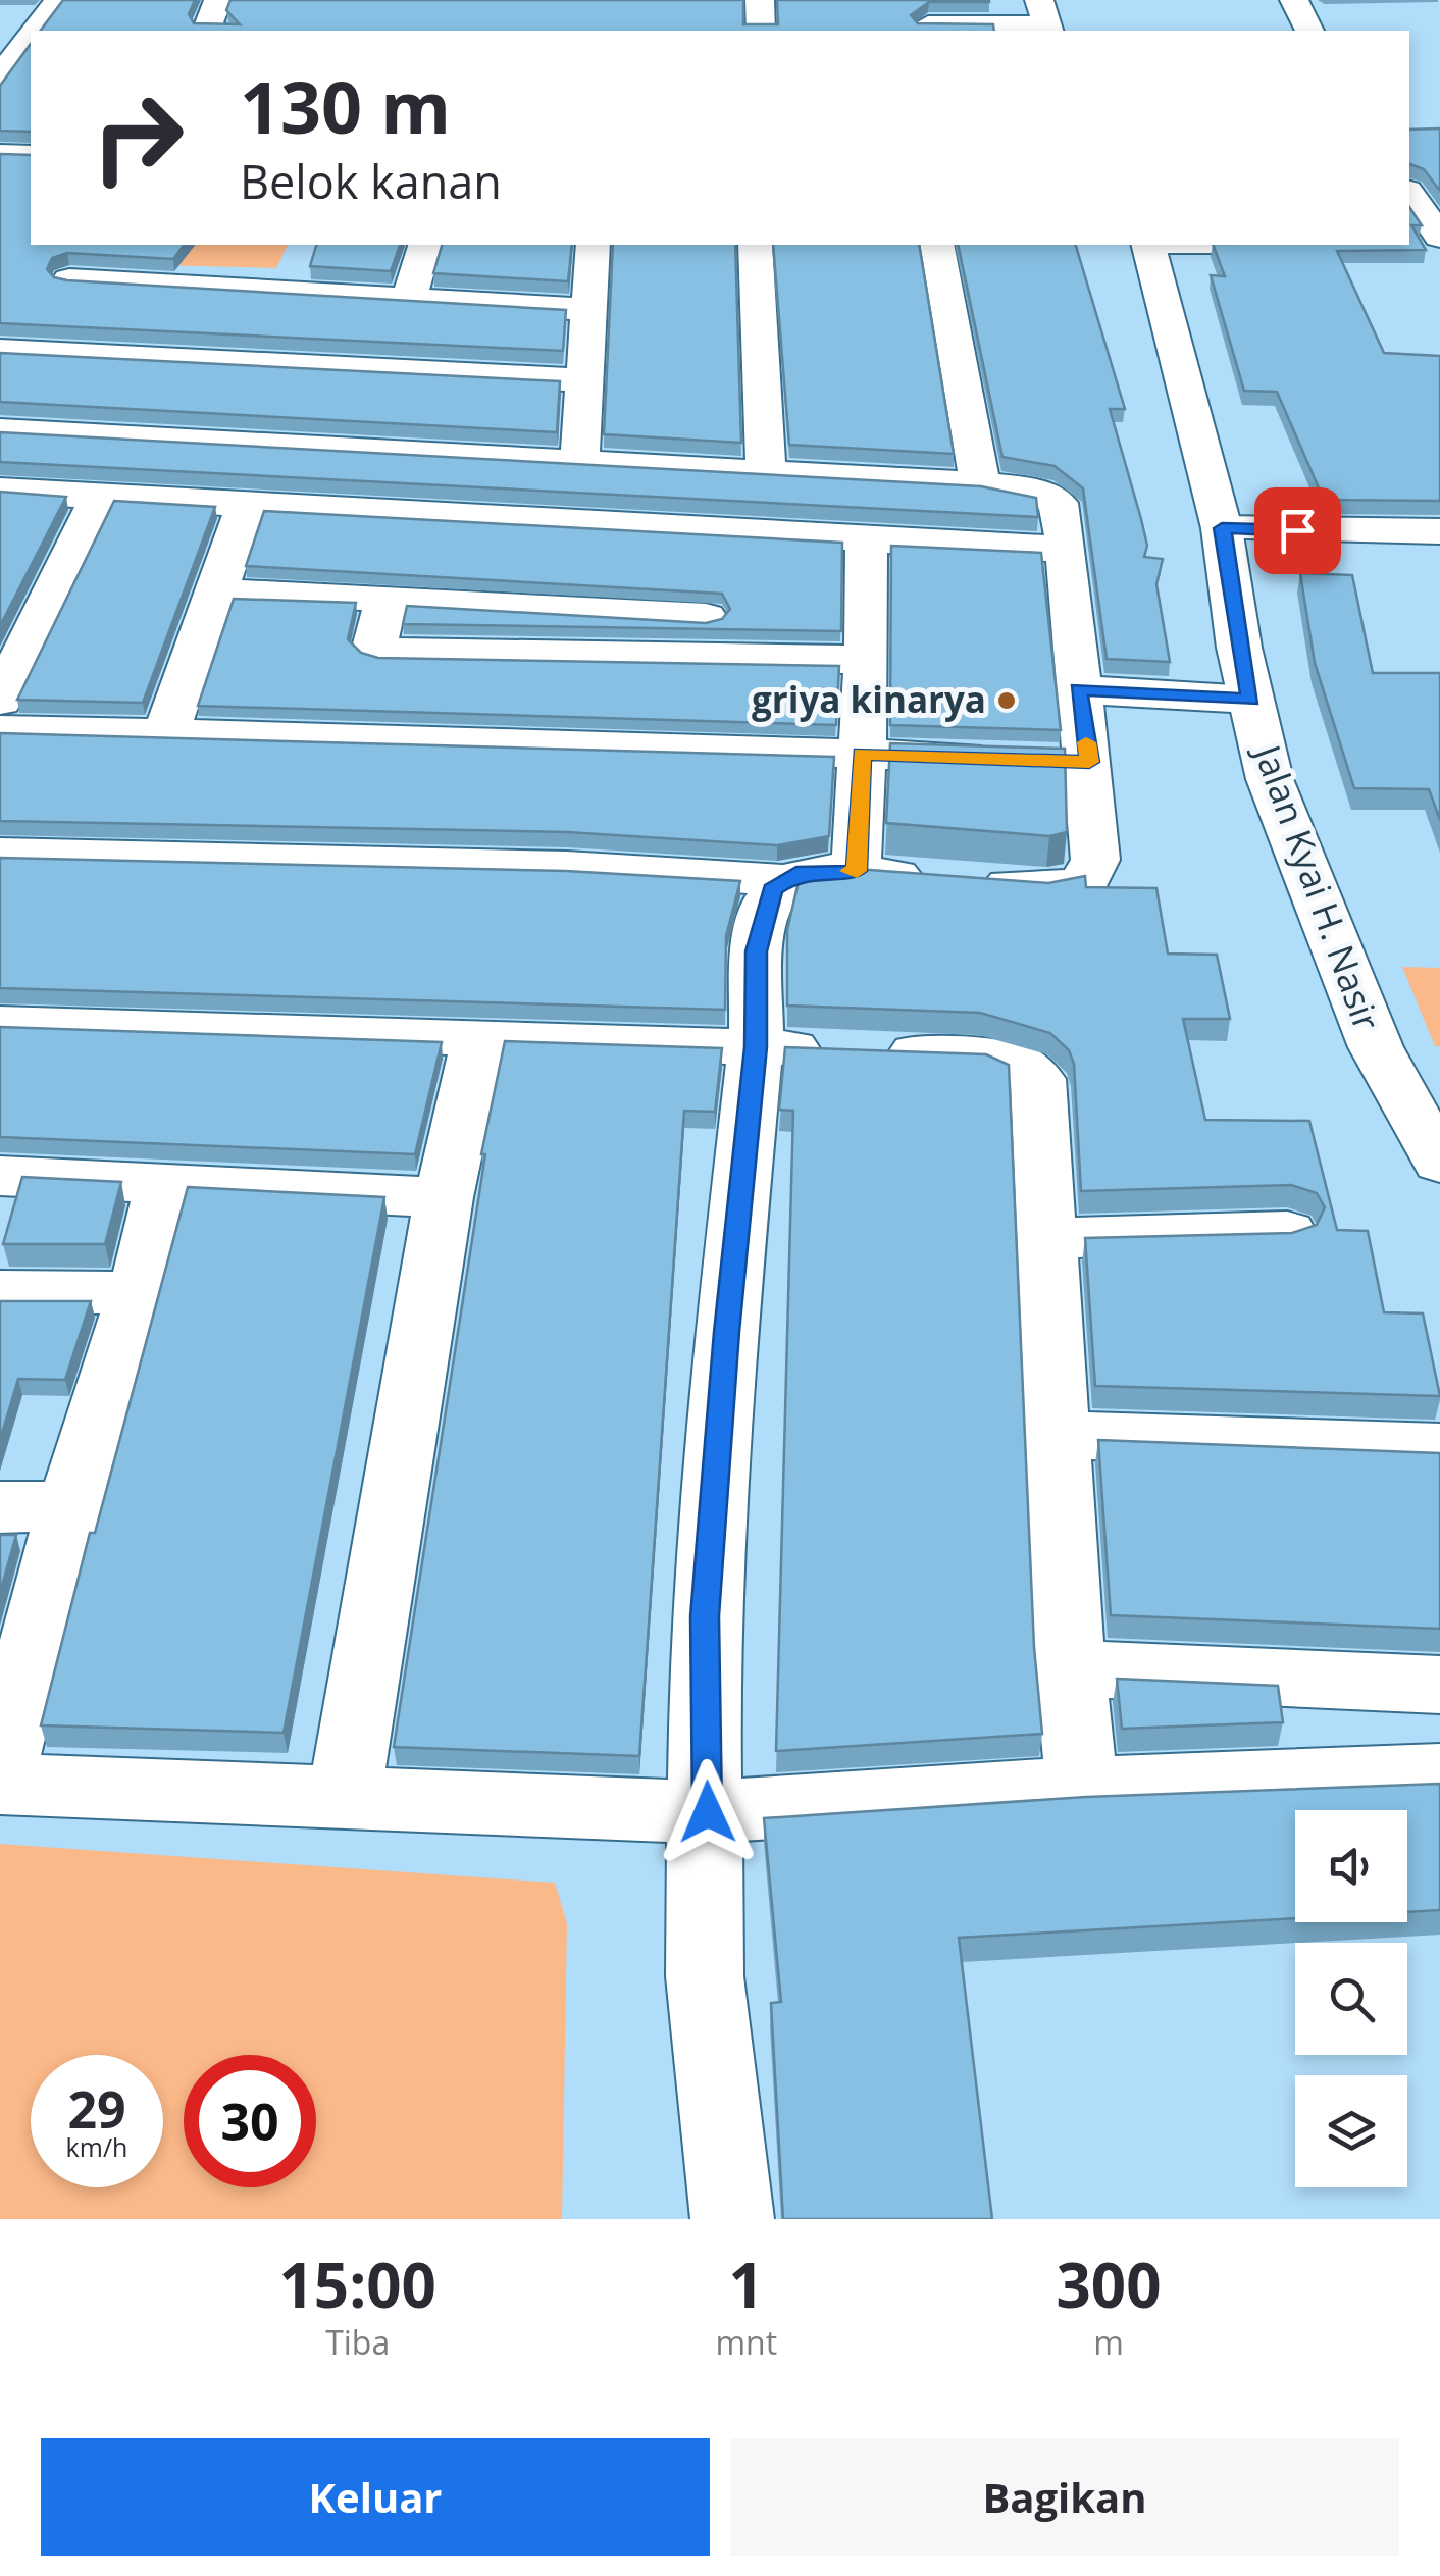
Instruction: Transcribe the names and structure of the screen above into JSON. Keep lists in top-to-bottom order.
{
  "streets": {
    "street": ["Jalan Kyai H. Nasir"]
  },
  "places": ["griya kinarya"],
  "page": {
    "turn": ["130 m", "Belok kanan"],
    "speed": "29 km/h",
    "limit": "30",
    "eta": [
      "15:00",
      "Tiba",
      "1",
      "mnt",
      "300",
      "m"
    ],
    "buttons": ["Keluar", "Bagikan"]
  }
}
